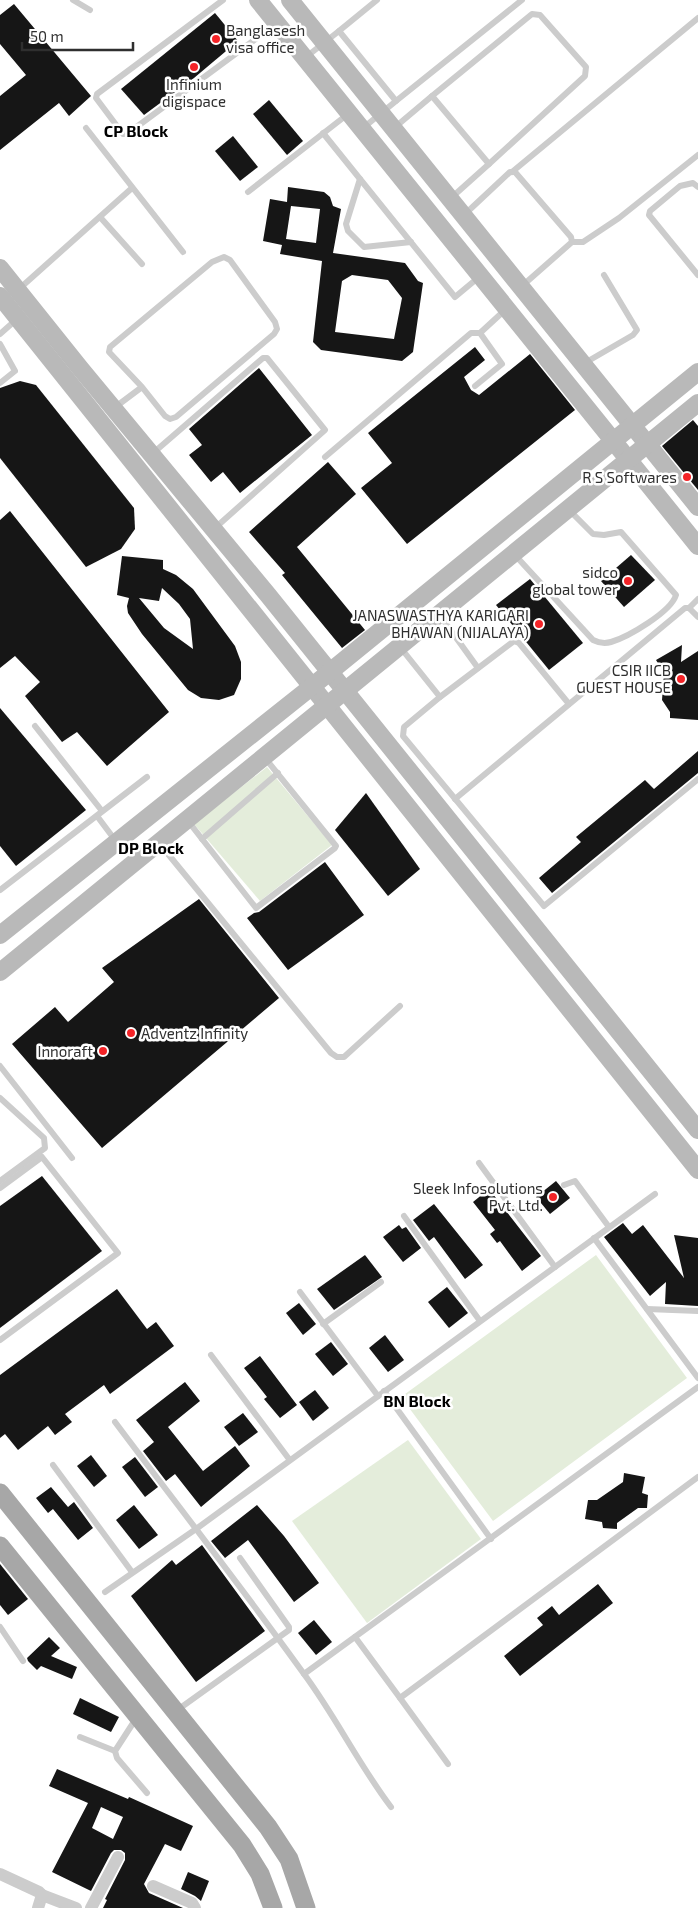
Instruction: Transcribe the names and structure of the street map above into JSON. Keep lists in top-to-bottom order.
{
  "districts": ["CP Block", "DP Block", "BN Block"],
  "places": [
    "Banglasesh visa office",
    "Infinium digispace",
    "R S Softwares",
    "sidco global tower",
    "JANASWASTHYA KARIGARI BHAWAN (NIJALAYA)",
    "CSIR IICB GUEST HOUSE",
    "Adventz Infinity",
    "Innoraft",
    "Sleek Infosolutions Pvt. Ltd."
  ],
  "scale_bar": "50 m"
}
